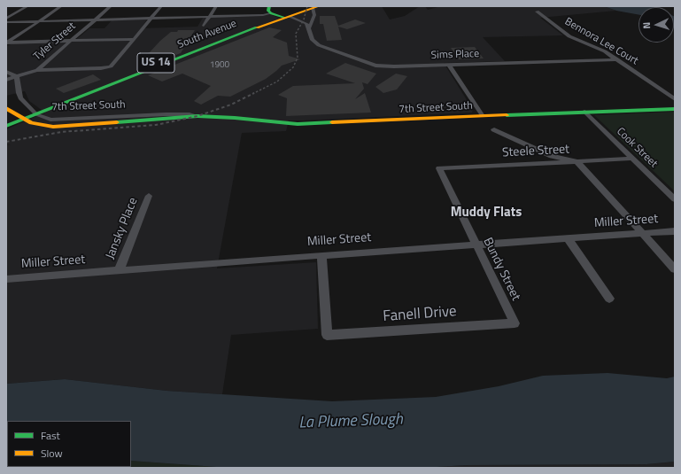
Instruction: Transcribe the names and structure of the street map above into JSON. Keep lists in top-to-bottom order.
{
  "streets": {
    "main road": ["South Avenue", "US 14", "7th Street South"],
    "street": [
      "Tyler Street",
      "Bennora Lee Court",
      "Sims Place",
      "Cook Street",
      "Steele Street",
      "Miller Street",
      "Jansky Place",
      "Bundy Street",
      "Fanell Drive"
    ]
  },
  "crossings": [
    ["South Avenue", "7th Street South"],
    ["Tyler Street", "7th Street South"],
    ["Bennora Lee Court", "Sims Place"],
    ["7th Street South", "Cook Street"],
    ["Cook Street", "Steele Street"],
    ["Steele Street", "Bundy Street"],
    ["Miller Street", "Jansky Place"],
    ["Miller Street", "Bundy Street"],
    ["Miller Street", "Fanell Drive"],
    ["Bundy Street", "Fanell Drive"]
  ],
  "districts": ["Muddy Flats"],
  "water": ["La Plume Slough"],
  "house_numbers": ["1900"],
  "legend": ["Fast", "Slow"],
  "north": "left"
}
